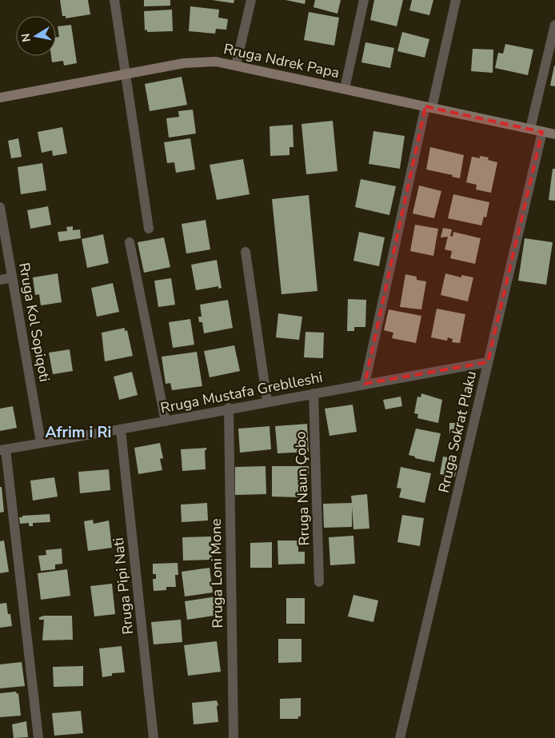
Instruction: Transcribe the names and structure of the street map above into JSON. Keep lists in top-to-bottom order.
{
  "streets": {
    "street": [
      "Rruga Ndrek Papa",
      "Rruga Kol Sopiqoti",
      "Rruga Mustafa Greblleshi",
      "Rruga Sokrat Plaku",
      "Rruga Naun Çobo",
      "Rruga Loni Mone",
      "Rruga Pipi Nati"
    ]
  },
  "crossings": [
    ["Rruga Ndrek Papa", "Rruga Sokrat Plaku"],
    ["Rruga Kol Sopiqoti", "Rruga Mustafa Greblleshi"],
    ["Rruga Mustafa Greblleshi", "Rruga Sokrat Plaku"],
    ["Rruga Mustafa Greblleshi", "Rruga Naun Çobo"],
    ["Rruga Mustafa Greblleshi", "Rruga Loni Mone"],
    ["Rruga Mustafa Greblleshi", "Rruga Pipi Nati"]
  ],
  "districts": ["Afrim i Ri"],
  "north": "left"
}
